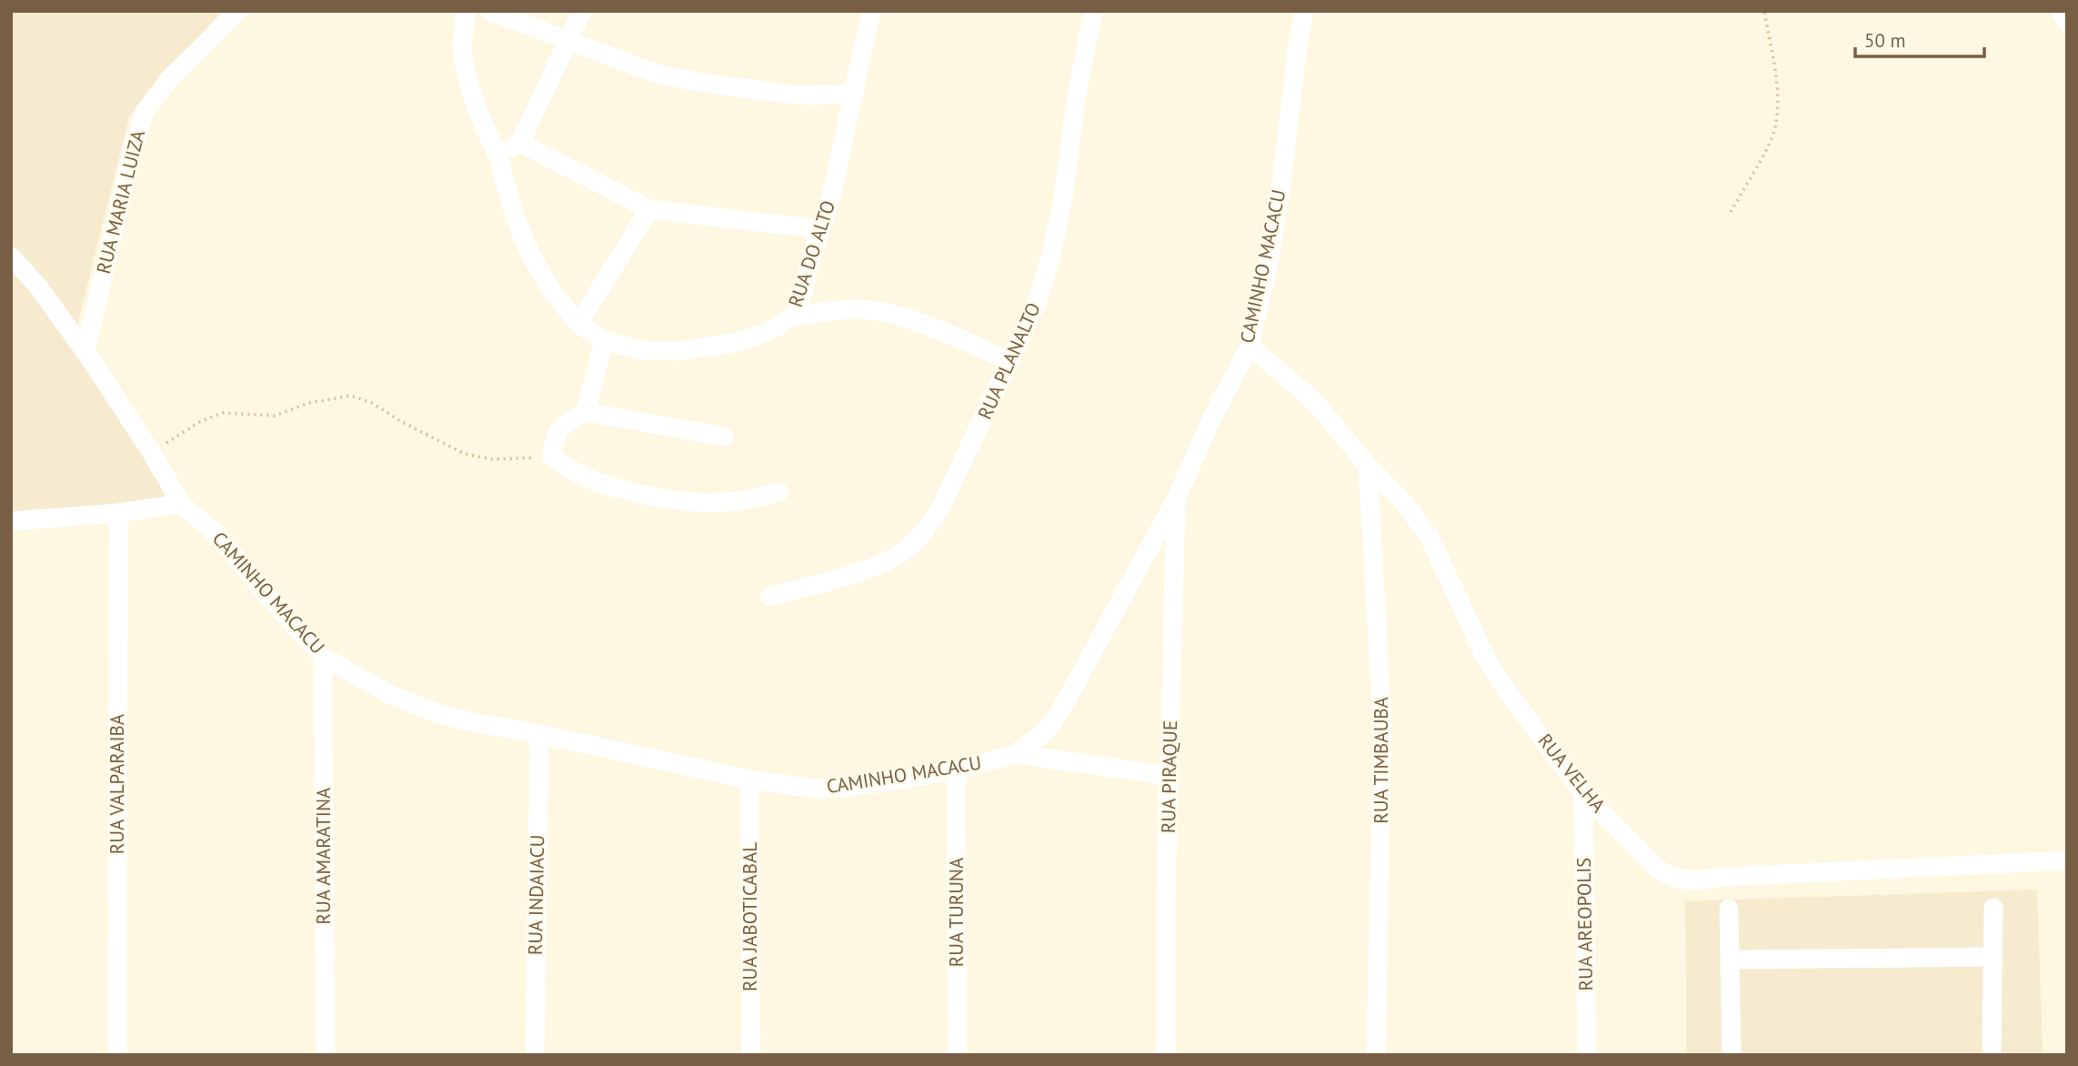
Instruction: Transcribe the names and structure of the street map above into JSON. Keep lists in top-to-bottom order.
{
  "streets": {
    "street": [
      "RUA MARIA LUIZA",
      "RUA DO ALTO",
      "CAMINHO MACACU",
      "RUA PLANALTO",
      "RUA TIMBAUBA",
      "RUA VELHA",
      "RUA PIRAQUE",
      "RUA VALPARAIBA",
      "RUA AMARATINA",
      "RUA INDAIACU",
      "RUA TURUNA",
      "RUA JABOTICABAL",
      "RUA AREOPOLIS"
    ]
  },
  "crossings": [
    ["RUA MARIA LUIZA", "CAMINHO MACACU"],
    ["CAMINHO MACACU", "RUA VELHA"],
    ["CAMINHO MACACU", "RUA PIRAQUE"],
    ["CAMINHO MACACU", "RUA AMARATINA"],
    ["CAMINHO MACACU", "RUA INDAIACU"],
    ["CAMINHO MACACU", "RUA TURUNA"],
    ["CAMINHO MACACU", "RUA JABOTICABAL"],
    ["RUA TIMBAUBA", "RUA VELHA"],
    ["RUA VELHA", "RUA AREOPOLIS"]
  ],
  "scale_bar": "50 m"
}
